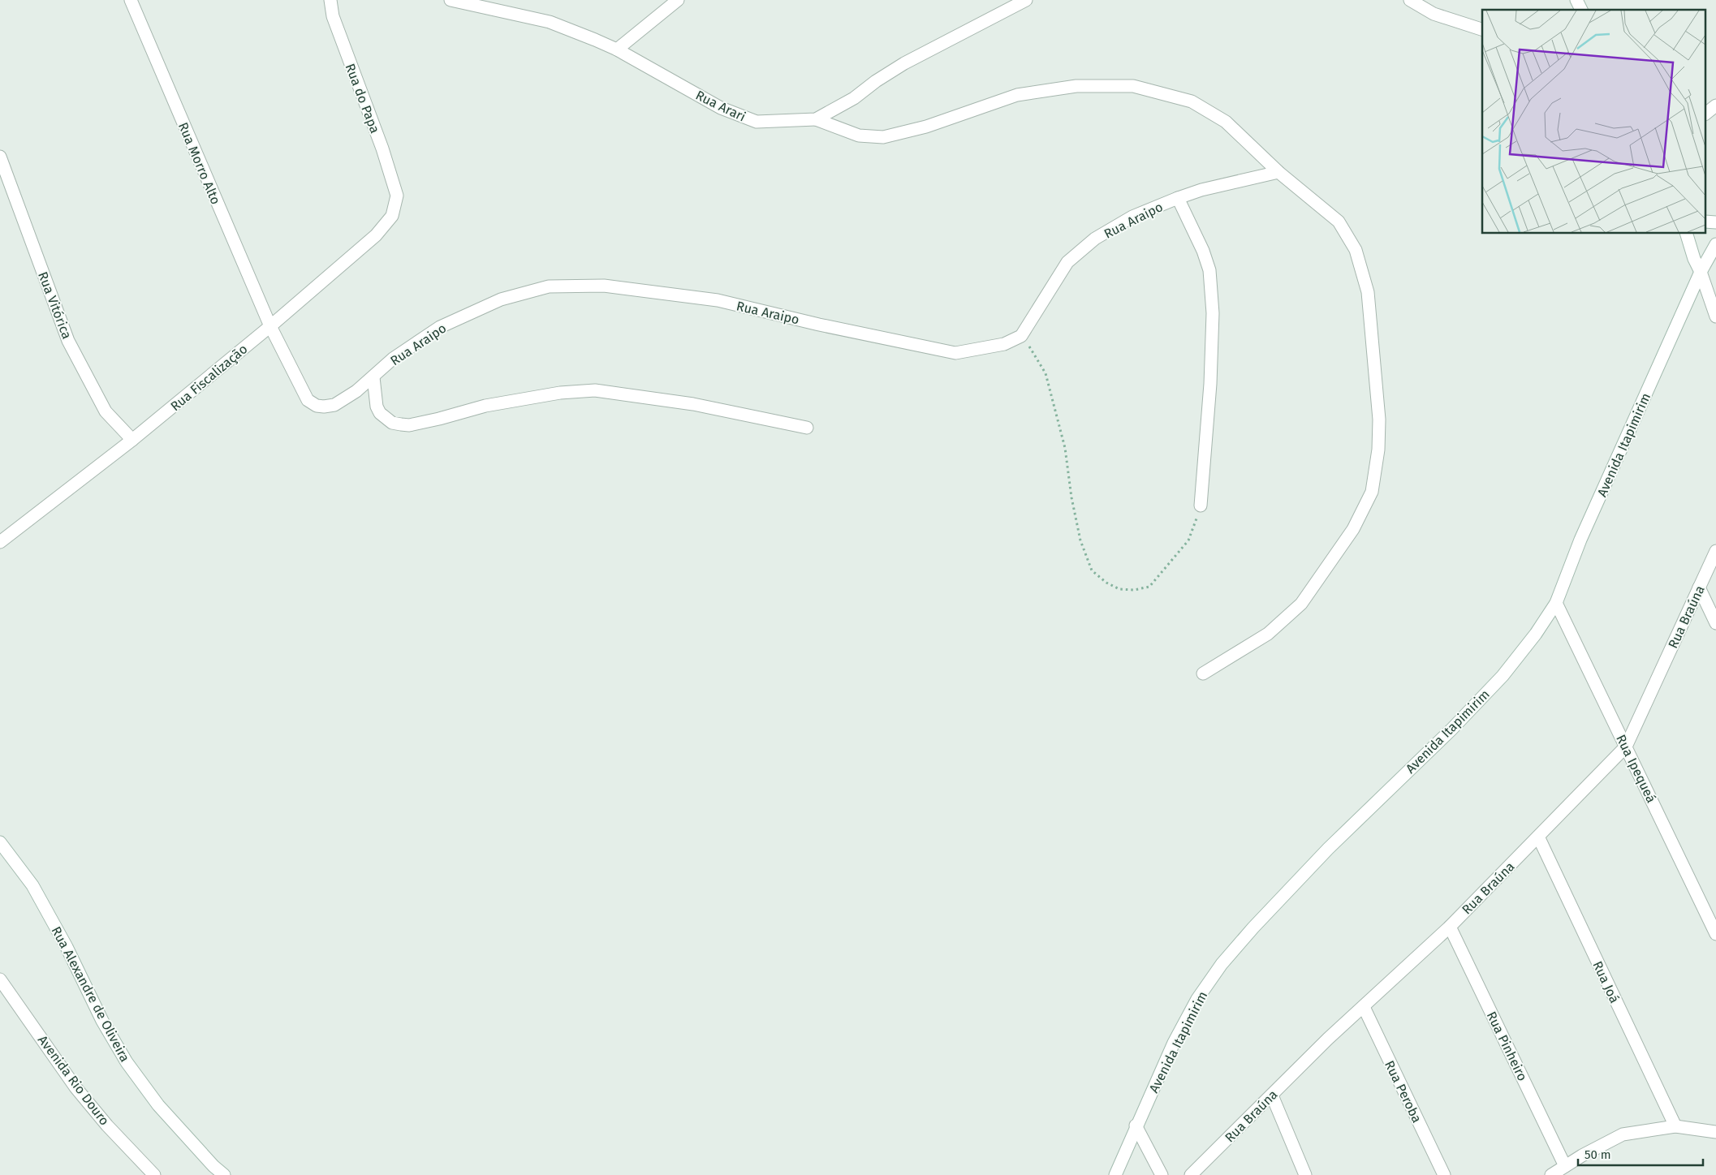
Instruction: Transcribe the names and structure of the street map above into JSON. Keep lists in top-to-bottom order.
{
  "streets": {
    "street": [
      "Rua do Papa",
      "Rua Arari",
      "Rua Morro Alto",
      "Rua Araipo",
      "Rua Vitórica",
      "Rua Fiscalização",
      "Avenida Itapimirim",
      "Rua Braúna",
      "Rua Ipequeá",
      "Rua Joá",
      "Rua Alexandre de Oliveira",
      "Rua Pinheiro",
      "Avenida Rio Douro",
      "Rua Peroba"
    ]
  },
  "crossings": [
    ["Rua do Papa", "Rua Fiscalização"],
    ["Rua Morro Alto", "Rua Araipo"],
    ["Rua Morro Alto", "Rua Fiscalização"],
    ["Rua Araipo", "Rua Fiscalização"],
    ["Rua Vitórica", "Rua Fiscalização"],
    ["Avenida Itapimirim", "Rua Ipequeá"],
    ["Rua Braúna", "Rua Ipequeá"],
    ["Rua Braúna", "Rua Joá"],
    ["Rua Braúna", "Rua Pinheiro"],
    ["Rua Braúna", "Rua Peroba"]
  ],
  "scale_bar": "50 m"
}
